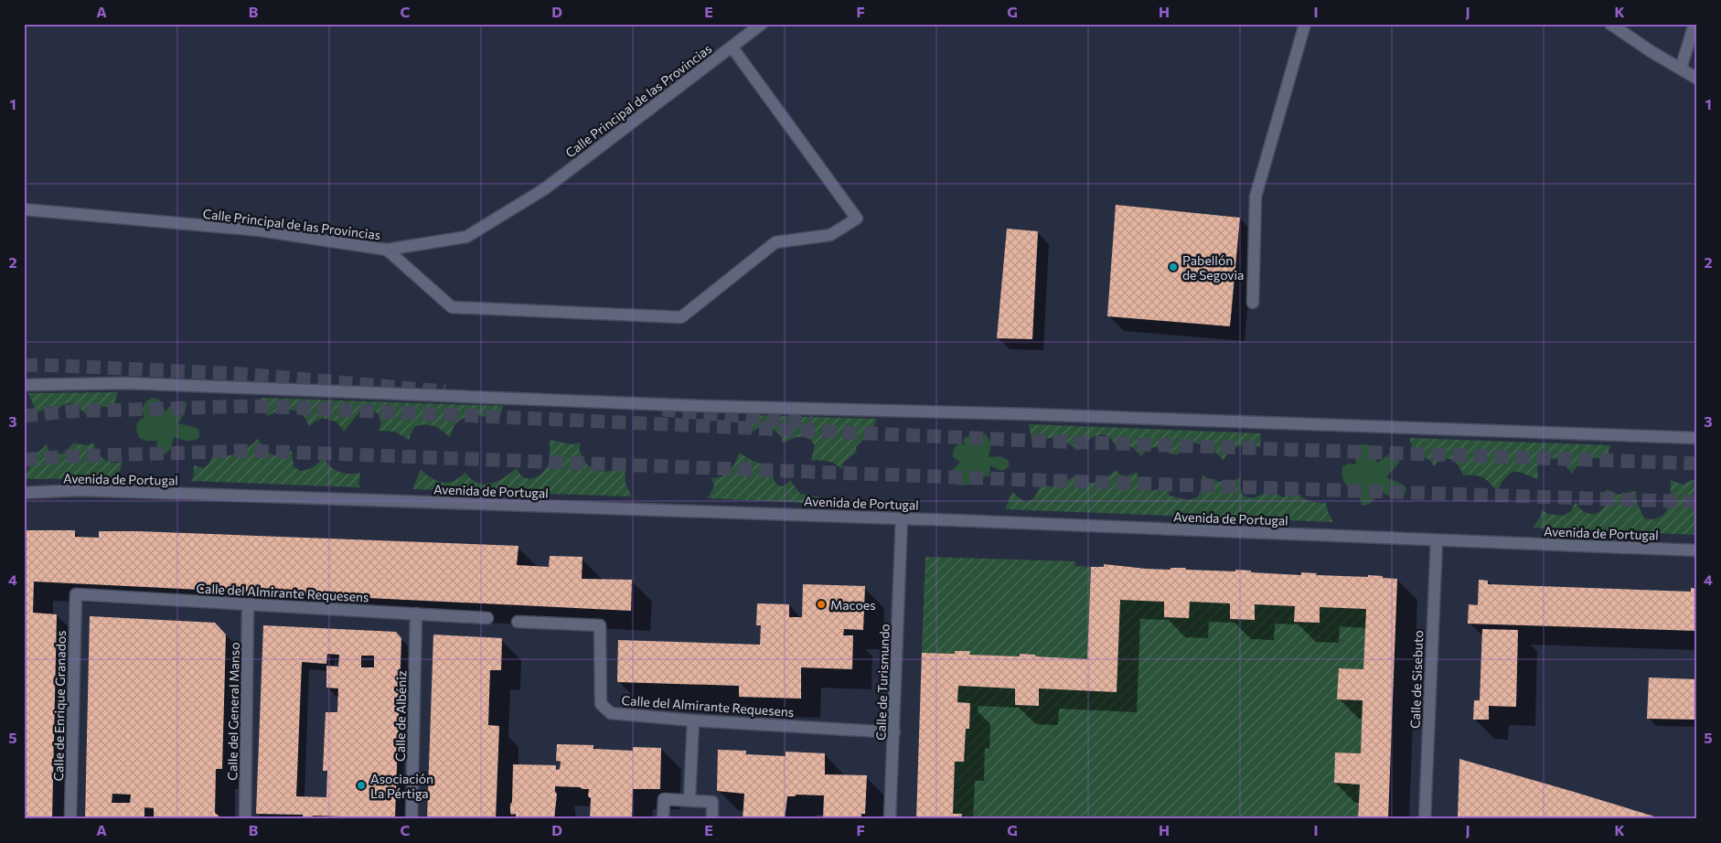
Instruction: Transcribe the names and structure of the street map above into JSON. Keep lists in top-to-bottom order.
{
  "streets": {
    "street": [
      "Calle Principal de las Provincias",
      "Avenida de Portugal",
      "Calle del Almirante Requesens",
      "Calle de Sisebuto",
      "Calle de Turismundo",
      "Calle de Enrique Granados",
      "Calle del General Manso",
      "Calle de Albéniz"
    ]
  },
  "crossings": [
    ["Avenida de Portugal", "Calle de Sisebuto"],
    ["Avenida de Portugal", "Calle de Turismundo"],
    ["Calle del Almirante Requesens", "Calle de Turismundo"],
    ["Calle del Almirante Requesens", "Calle de Enrique Granados"],
    ["Calle del Almirante Requesens", "Calle del General Manso"],
    ["Calle del Almirante Requesens", "Calle de Albéniz"]
  ],
  "places": ["Pabellón de Segovia", "Macoes", "Asociación La Pértiga"],
  "grid": {
    "columns": [
      "A",
      "B",
      "C",
      "D",
      "E",
      "F",
      "G",
      "H",
      "I",
      "J",
      "K"
    ],
    "rows": [
      "1",
      "2",
      "3",
      "4",
      "5"
    ]
  }
}
